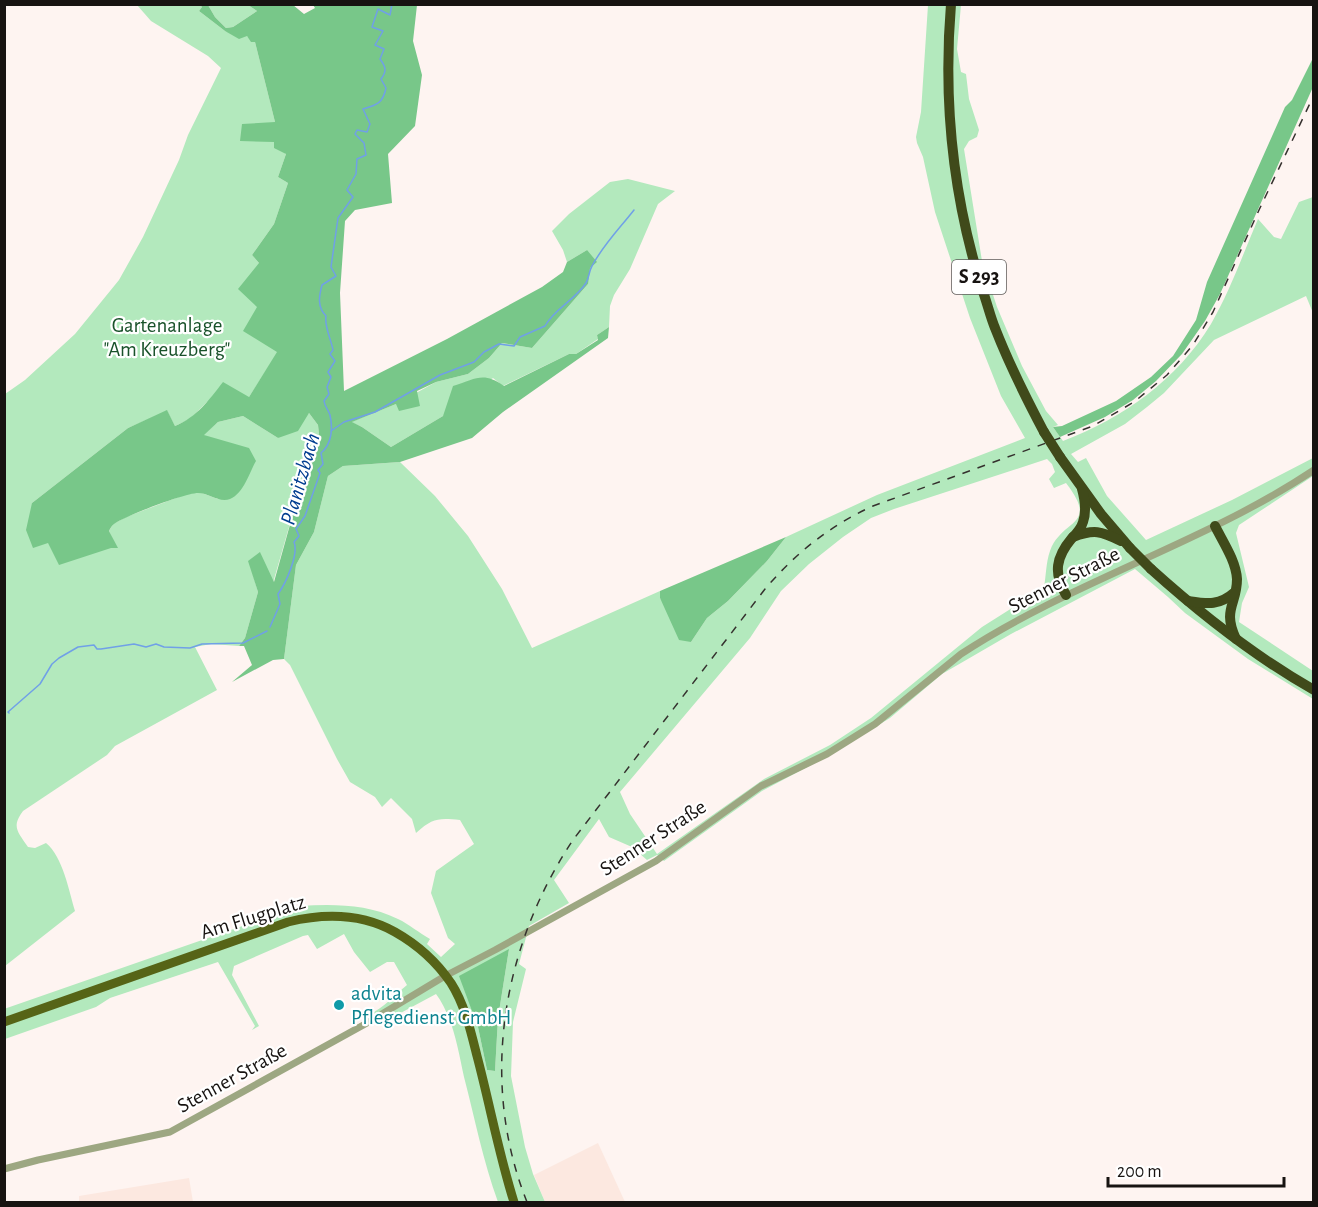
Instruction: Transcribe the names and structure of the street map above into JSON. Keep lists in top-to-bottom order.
{
  "streets": {
    "highway": ["S 293"],
    "main road": ["Am Flugplatz"],
    "street": ["Stenner Straße"]
  },
  "crossings": [
    ["Stenner Straße", "Am Flugplatz"]
  ],
  "water": ["Planitzbach"],
  "parks": ["Gartenanlage \"Am Kreuzberg\""],
  "places": ["advita Pflegedienst GmbH"],
  "scale_bar": "200 m"
}
